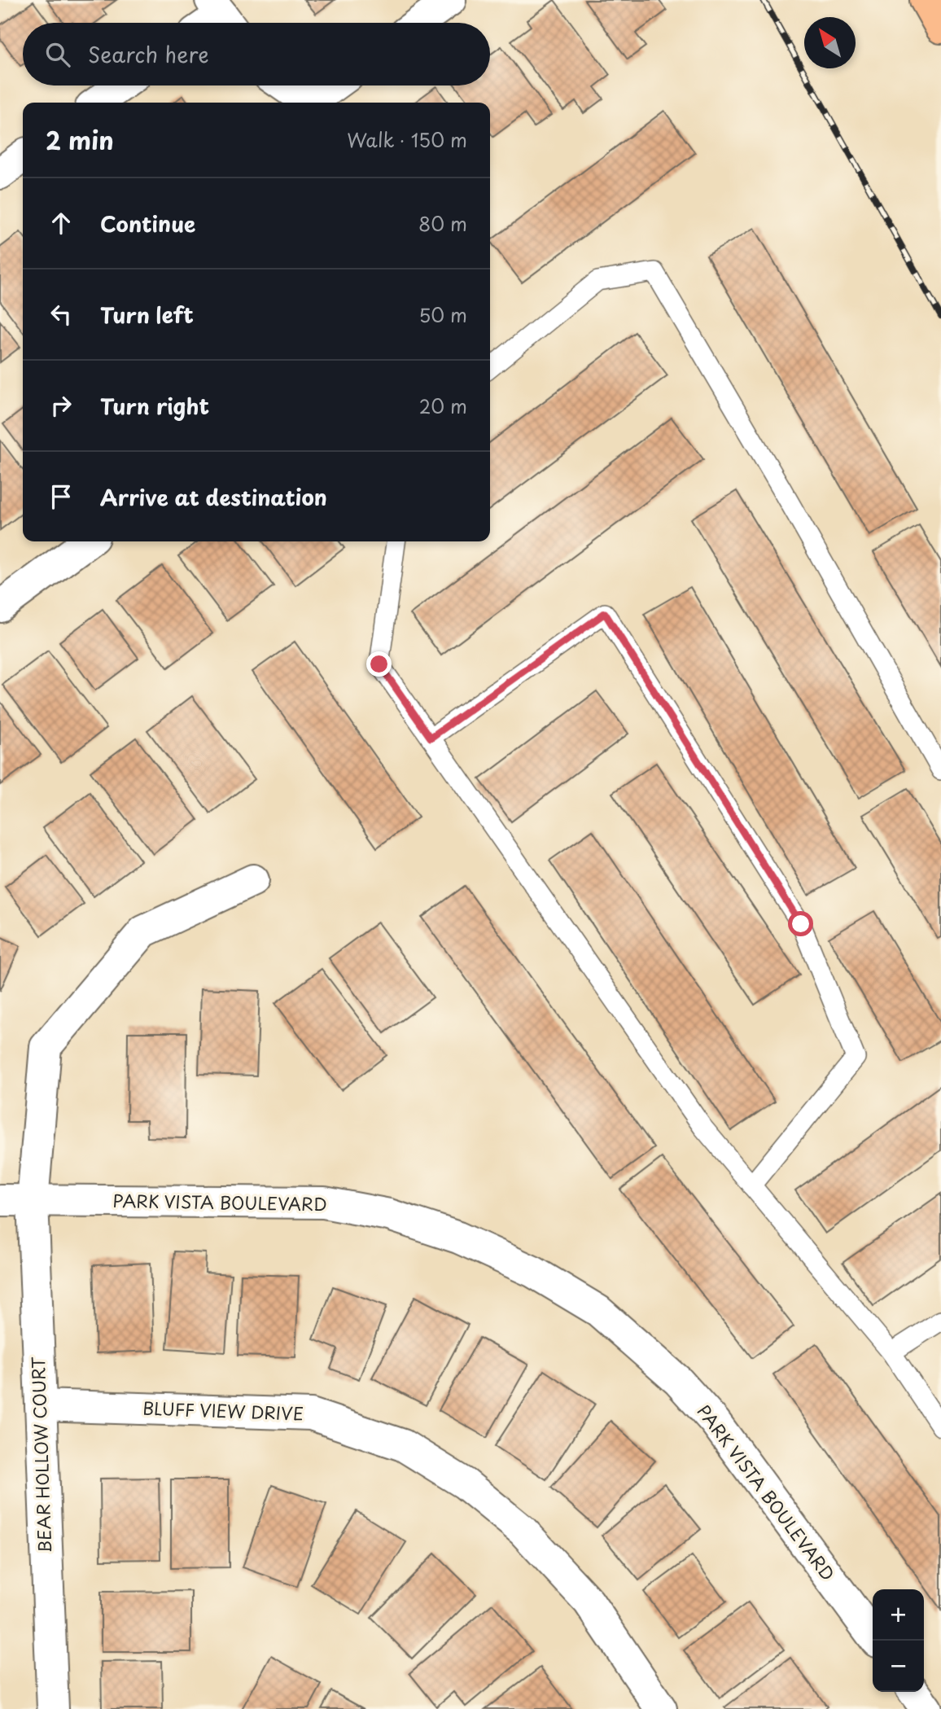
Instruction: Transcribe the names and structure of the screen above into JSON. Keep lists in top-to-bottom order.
{
  "streets": {
    "street": ["PARK VISTA BOULEVARD", "BLUFF VIEW DRIVE", "BEAR HOLLOW COURT"]
  },
  "crossings": [
    ["PARK VISTA BOULEVARD", "BEAR HOLLOW COURT"],
    ["BLUFF VIEW DRIVE", "BEAR HOLLOW COURT"]
  ],
  "north": "top left",
  "page": {
    "search": "Search here",
    "heading": ["2 min", "Walk · 150 m"],
    "list": [
      ["Continue", "80 m"],
      ["Turn left", "50 m"],
      ["Turn right", "20 m"],
      "Arrive at destination"
    ],
    "map_buttons": ["+", "−"]
  }
}
